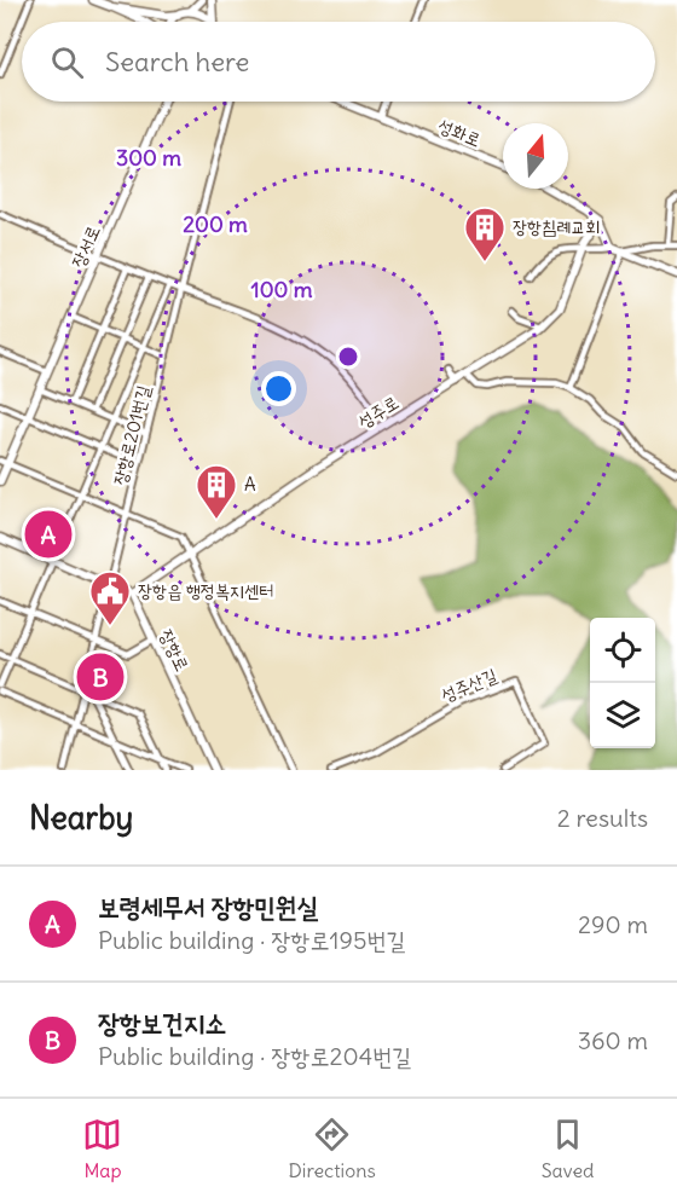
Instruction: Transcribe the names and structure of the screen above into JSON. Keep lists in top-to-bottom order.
{
  "streets": {
    "street": [
      "성화로",
      "장서로",
      "성주로",
      "장항로201번길",
      "장항로",
      "성주산길"
    ]
  },
  "crossings": [
    ["성주로", "장항로"]
  ],
  "places": {
    "building": ["장항침례교회", "A"],
    "public building": ["장항읍 행정복지센터"]
  },
  "north": "top",
  "page": {
    "search": "Search here",
    "pins": ["A", "B"],
    "heading": ["Nearby", "2 results"],
    "list": [
      {
        "mark": "A",
        "name": "보령세무서 장항민원실",
        "note": "Public building · 장항로195번길",
        "value": "290 m"
      },
      {
        "mark": "B",
        "name": "장항보건지소",
        "note": "Public building · 장항로204번길",
        "value": "360 m"
      }
    ],
    "nav": ["Map", "Directions", "Saved"]
  },
  "rings": ["300 m", "200 m", "100 m"]
}
